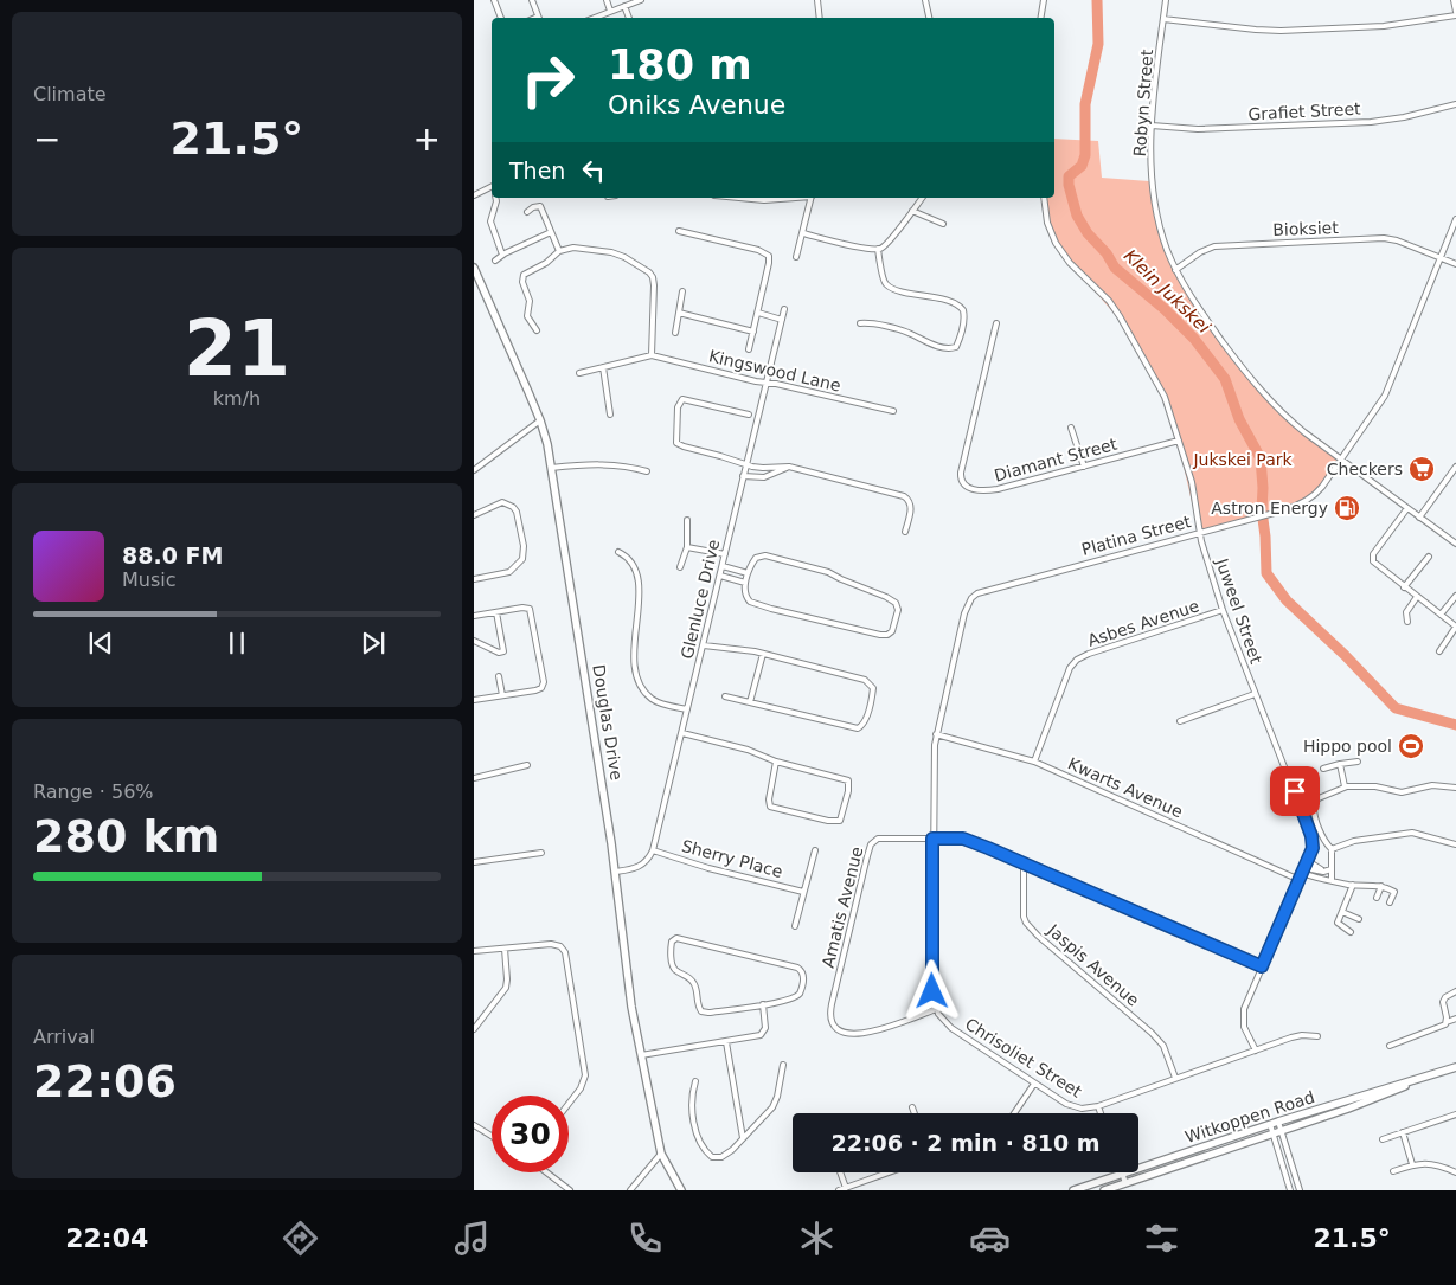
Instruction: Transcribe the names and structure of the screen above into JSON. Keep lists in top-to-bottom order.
{
  "streets": {
    "street": [
      "Robyn Street",
      "Grafiet Street",
      "Bioksiet",
      "Kingswood Lane",
      "Diamant Street",
      "Platina Street",
      "Glenluce Drive",
      "Juweel Street",
      "Asbes Avenue",
      "Douglas Drive",
      "Kwarts Avenue",
      "Sherry Place",
      "Amatis Avenue",
      "Jaspis Avenue",
      "Chrisoliet Street",
      "Witkoppen Road"
    ]
  },
  "crossings": [
    ["Robyn Street", "Grafiet Street"],
    ["Robyn Street", "Bioksiet"],
    ["Robyn Street", "Platina Street"],
    ["Bioksiet", "Platina Street"],
    ["Kingswood Lane", "Glenluce Drive"],
    ["Diamant Street", "Juweel Street"],
    ["Platina Street", "Juweel Street"],
    ["Platina Street", "Kwarts Avenue"],
    ["Glenluce Drive", "Sherry Place"],
    ["Juweel Street", "Asbes Avenue"],
    ["Juweel Street", "Kwarts Avenue"],
    ["Juweel Street", "Amatis Avenue"],
    ["Juweel Street", "Chrisoliet Street"],
    ["Asbes Avenue", "Kwarts Avenue"],
    ["Amatis Avenue", "Jaspis Avenue"],
    ["Amatis Avenue", "Chrisoliet Street"],
    ["Jaspis Avenue", "Chrisoliet Street"]
  ],
  "water": ["Klein Jukskei"],
  "parks": ["Jukskei Park"],
  "places": {
    "supermarket": ["Checkers"],
    "fuel station": ["Astron Energy"],
    "sports": ["Hippo pool"]
  },
  "page": {
    "tile": [
      "Climate",
      ["21", "km/h"],
      ["Range · 56%", "280 km"],
      ["Arrival", "22:06"]
    ],
    "turn": ["180 m", "Oniks Avenue"],
    "heat": ["−", "21.5°", "+"],
    "then": "Then",
    "song": ["88.0 FM", "Music"],
    "limit": "30",
    "trip": "22:06 · 2 min · 810 m",
    "tabs": ["22:04", "21.5°"]
  }
}
